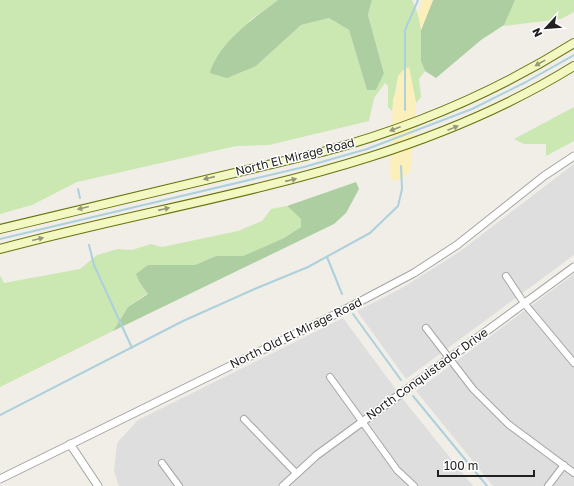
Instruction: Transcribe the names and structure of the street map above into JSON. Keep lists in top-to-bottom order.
{
  "streets": {
    "main road": ["North El Mirage Road"],
    "street": ["North Old El Mirage Road", "North Conquistador Drive"]
  },
  "scale_bar": "100 m",
  "north": "bottom left"
}
